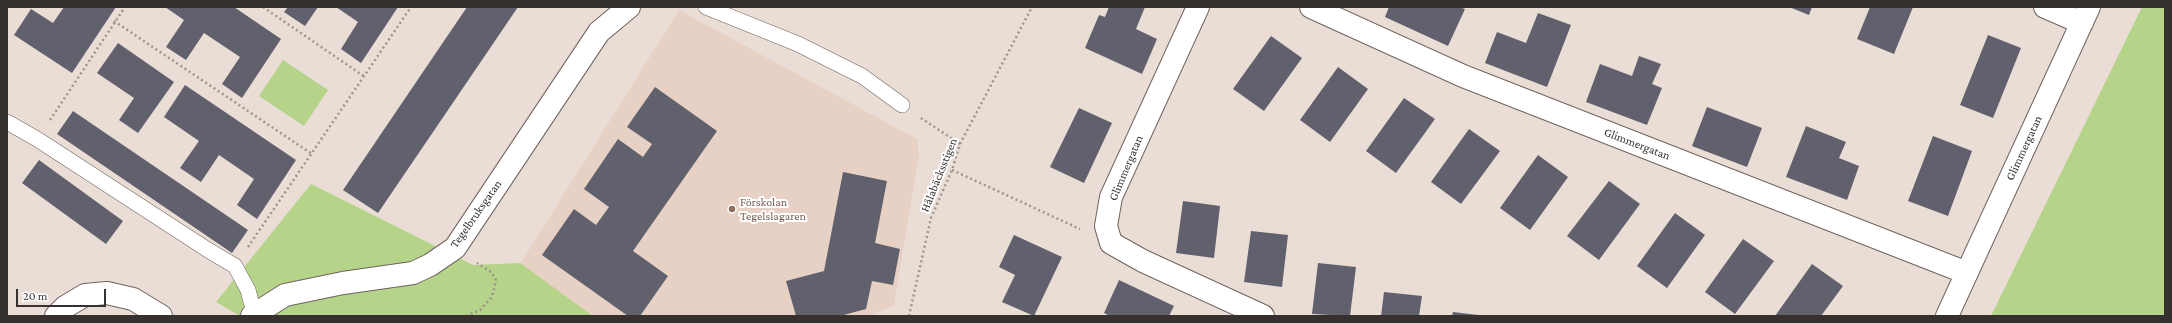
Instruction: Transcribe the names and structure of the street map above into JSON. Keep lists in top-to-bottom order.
{
  "streets": {
    "street": ["Glimmergatan", "Tegelbruksgatan"],
    "path": ["Hålabäcksstigen"]
  },
  "places": ["Förskolan Tegelslagaren"],
  "scale_bar": "20 m"
}
